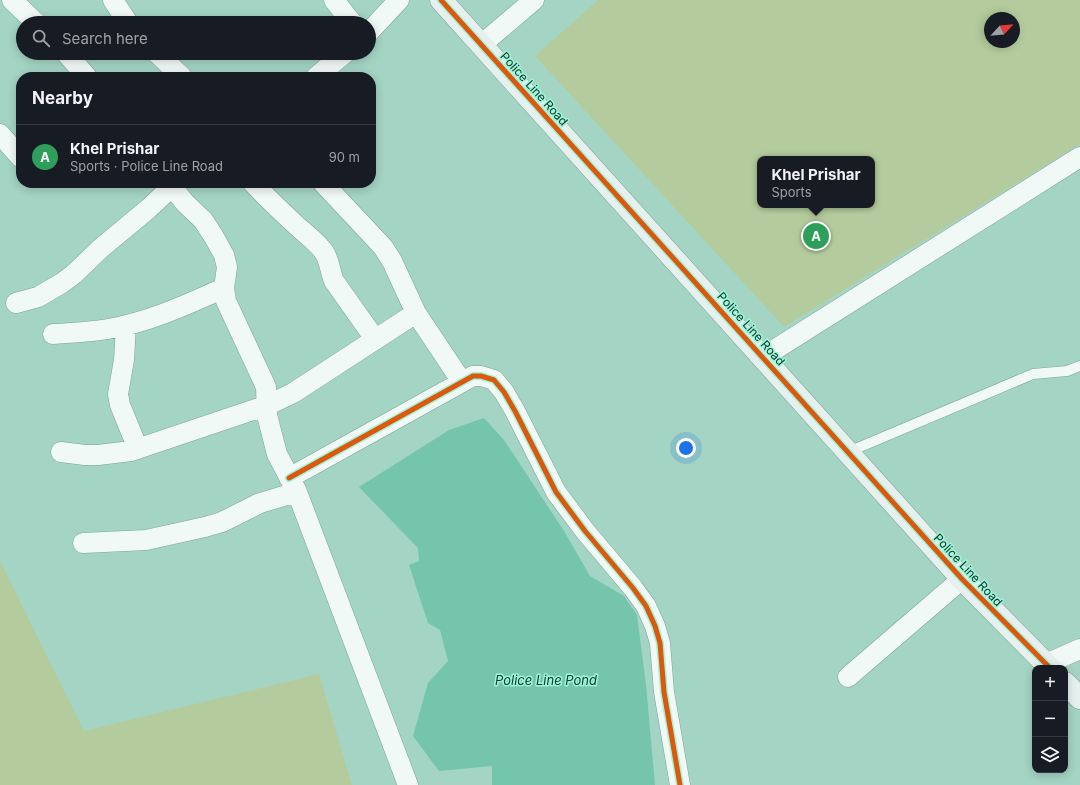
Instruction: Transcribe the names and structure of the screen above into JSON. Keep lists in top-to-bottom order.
{
  "streets": {
    "street": ["Police Line Road"]
  },
  "water": ["Police Line Pond"],
  "north": "top right",
  "page": {
    "search": "Search here",
    "heading": "Nearby",
    "list": [
      {
        "mark": "A",
        "name": "Khel Prishar",
        "note": "Sports · Police Line Road",
        "value": "90 m"
      }
    ],
    "popup": ["Khel Prishar", "Sports"],
    "pins": "A",
    "map_buttons": ["+", "−"]
  }
}
